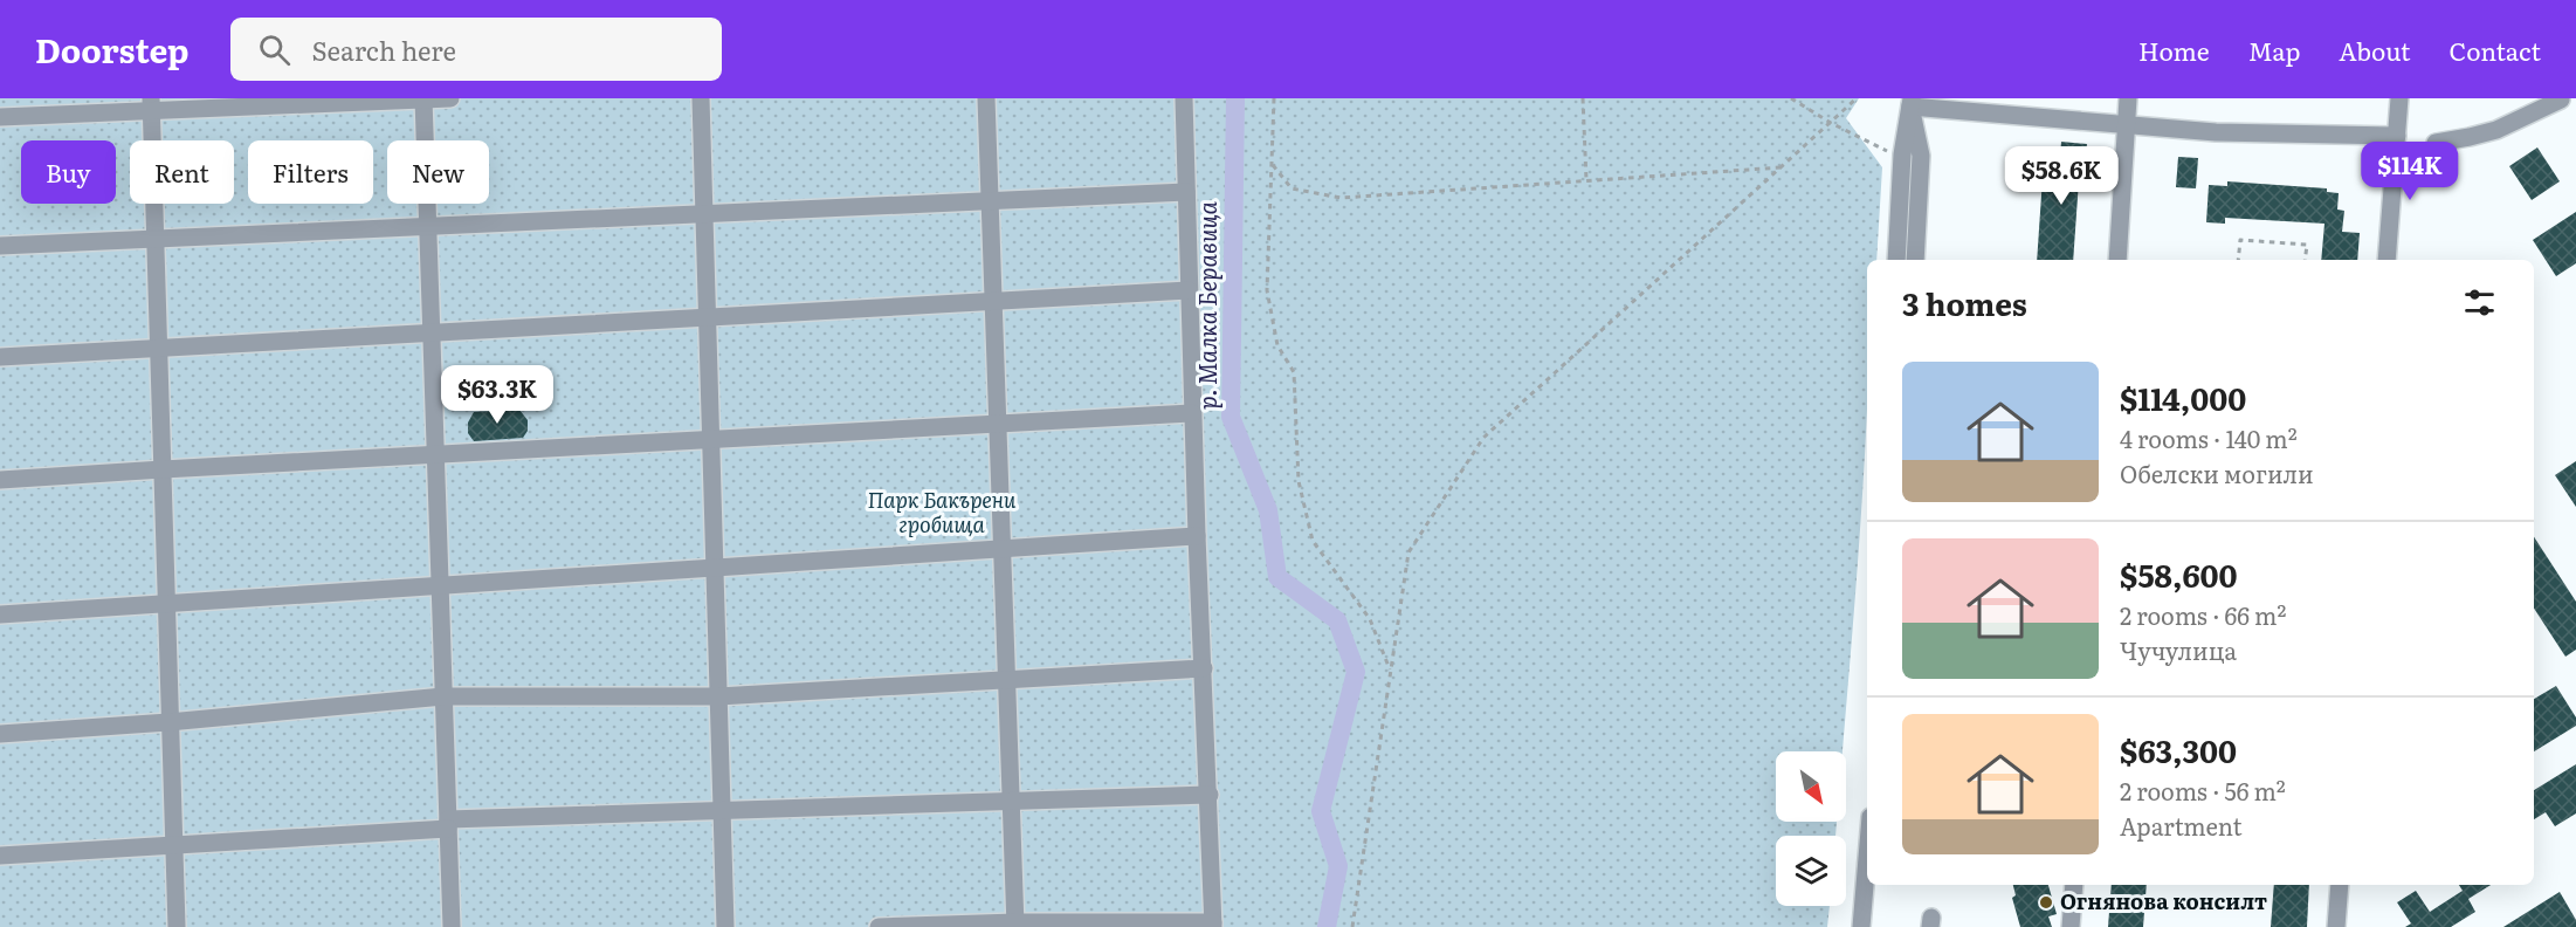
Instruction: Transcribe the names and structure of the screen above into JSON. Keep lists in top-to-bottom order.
{
  "water": ["р. Малка Беравица"],
  "parks": ["Парк Бакърени гробища"],
  "places": ["Огнянова консилт"],
  "north": "bottom right",
  "page": {
    "header": "Doorstep",
    "search": "Search here",
    "nav": [
      "Home",
      "Map",
      "About",
      "Contact"
    ],
    "chip": [
      "Buy",
      "Rent",
      "Filters",
      "New"
    ],
    "price": ["$114K", "$58.6K", "$63.3K"],
    "heading": "3 homes",
    "list": [
      {
        "name": "$114,000",
        "note": "4 rooms · 140 m² · Обелски могили"
      },
      {
        "name": "$58,600",
        "note": "2 rooms · 66 m² · Чучулица"
      },
      {
        "name": "$63,300",
        "note": "2 rooms · 56 m² · Apartment"
      }
    ]
  }
}
